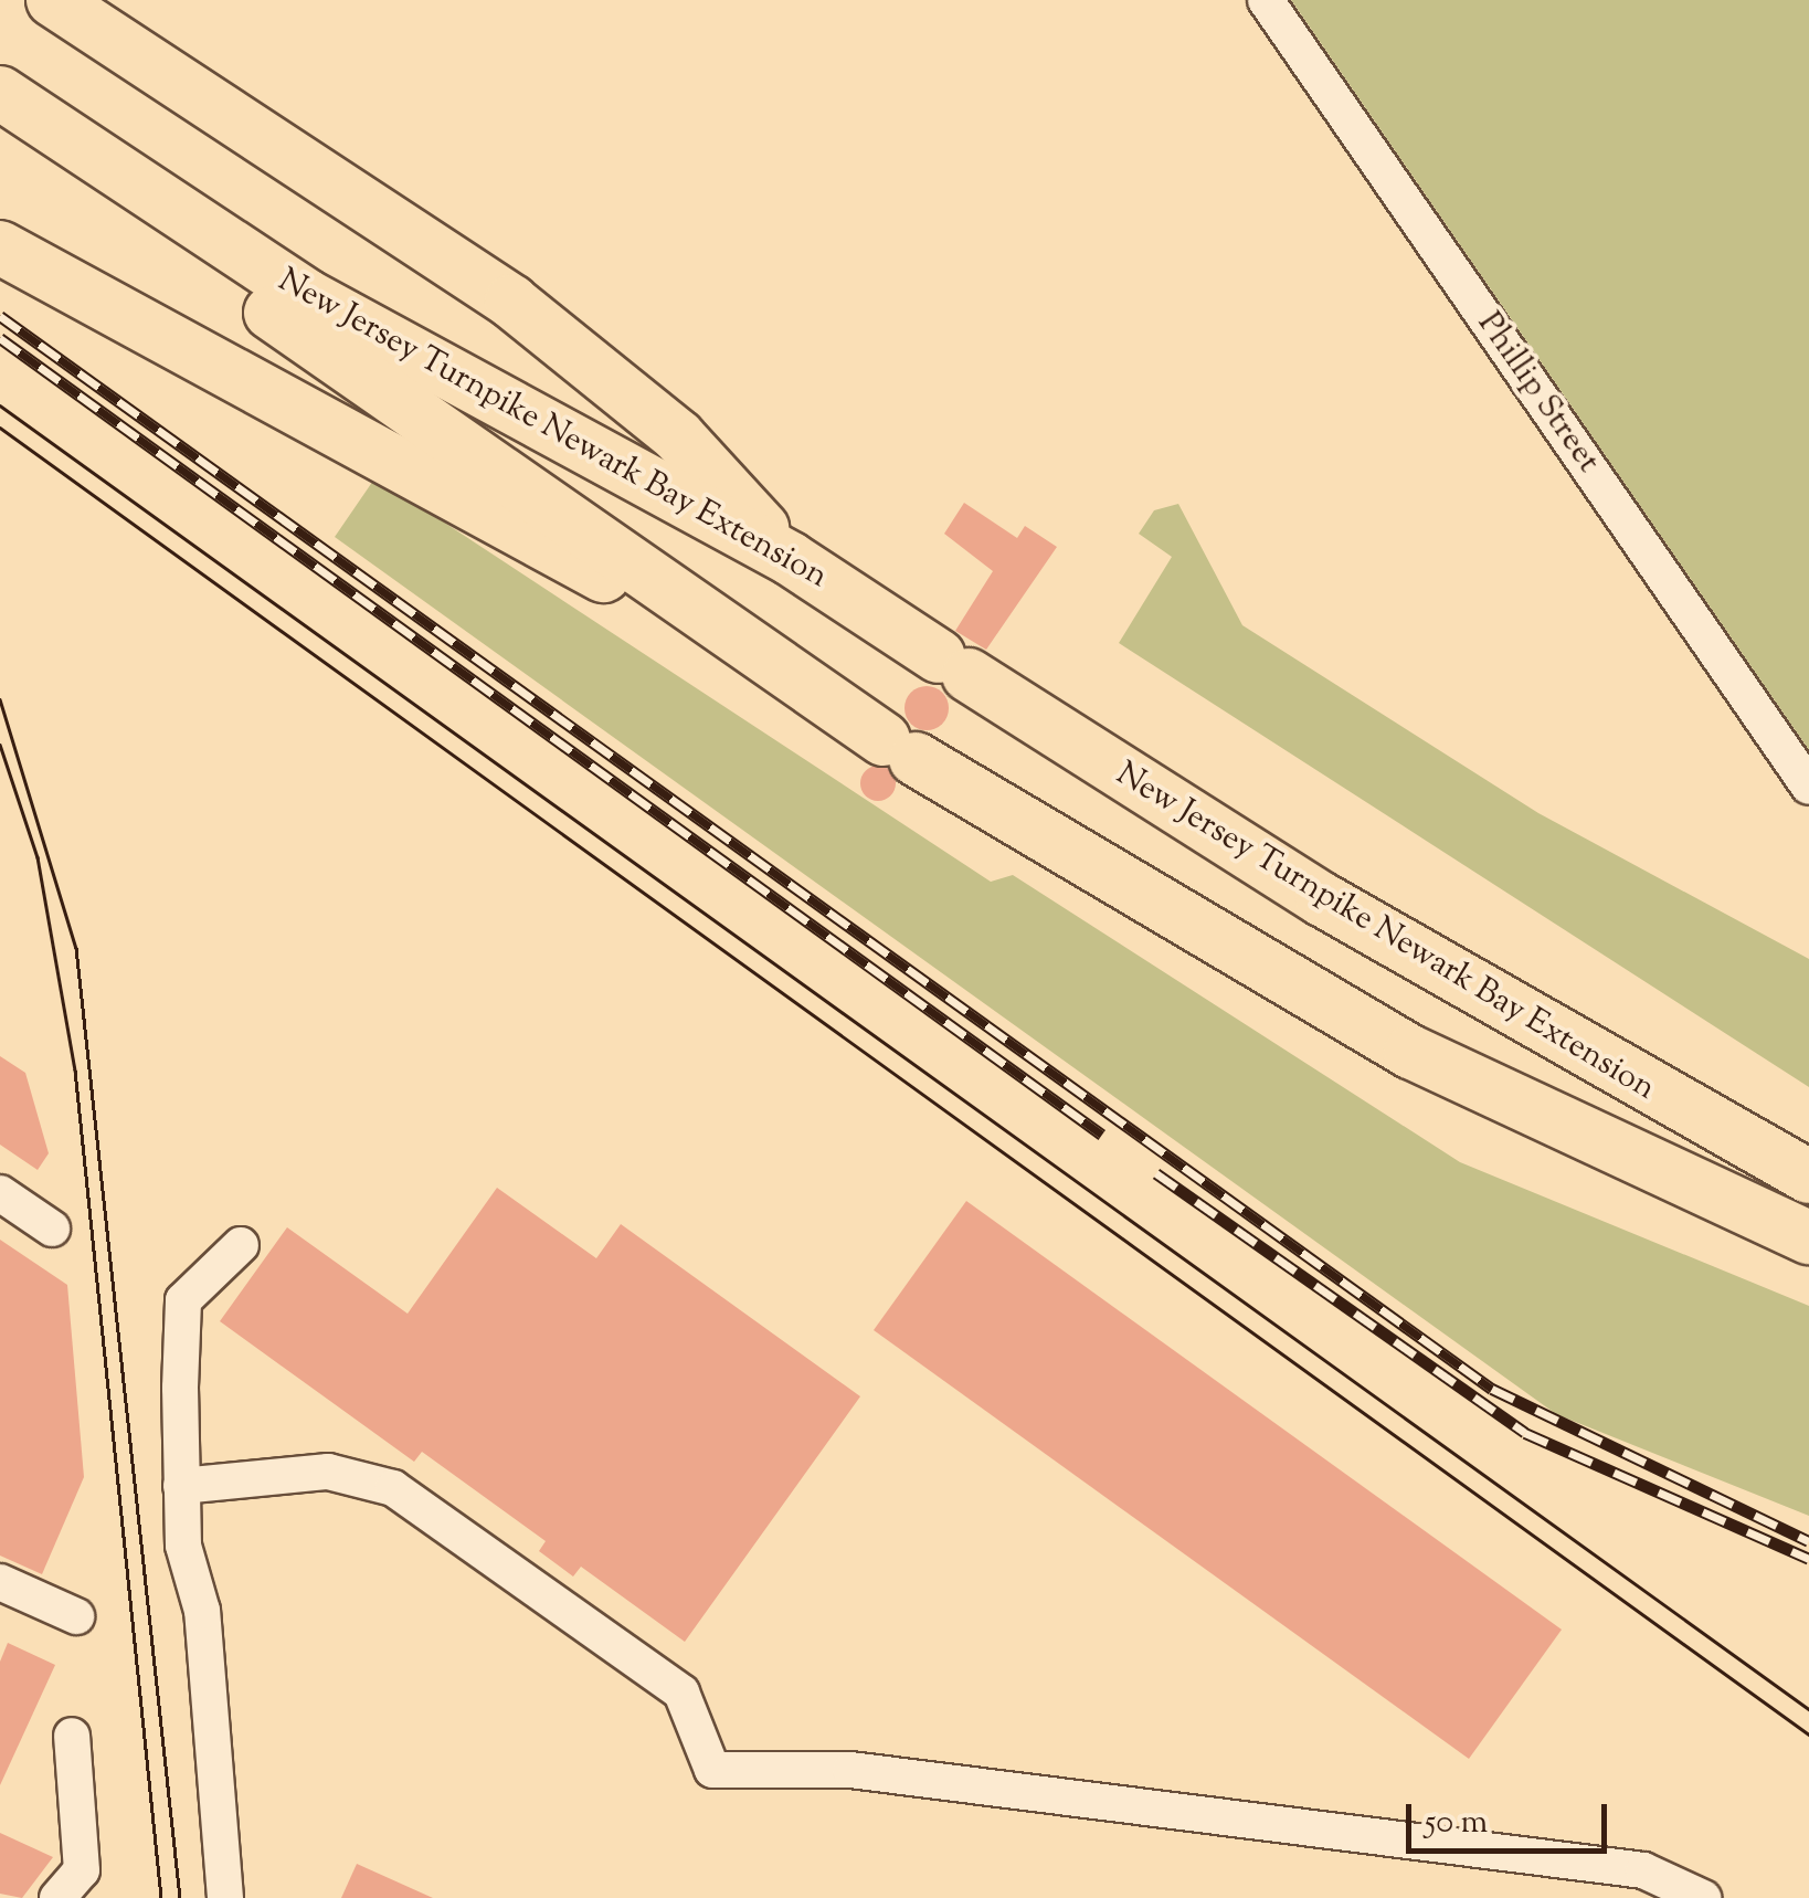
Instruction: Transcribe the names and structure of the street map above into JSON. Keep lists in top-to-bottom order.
{
  "streets": {
    "highway": ["New Jersey Turnpike Newark Bay Extension"],
    "street": ["Phillip Street"]
  },
  "scale_bar": "50 m"
}
